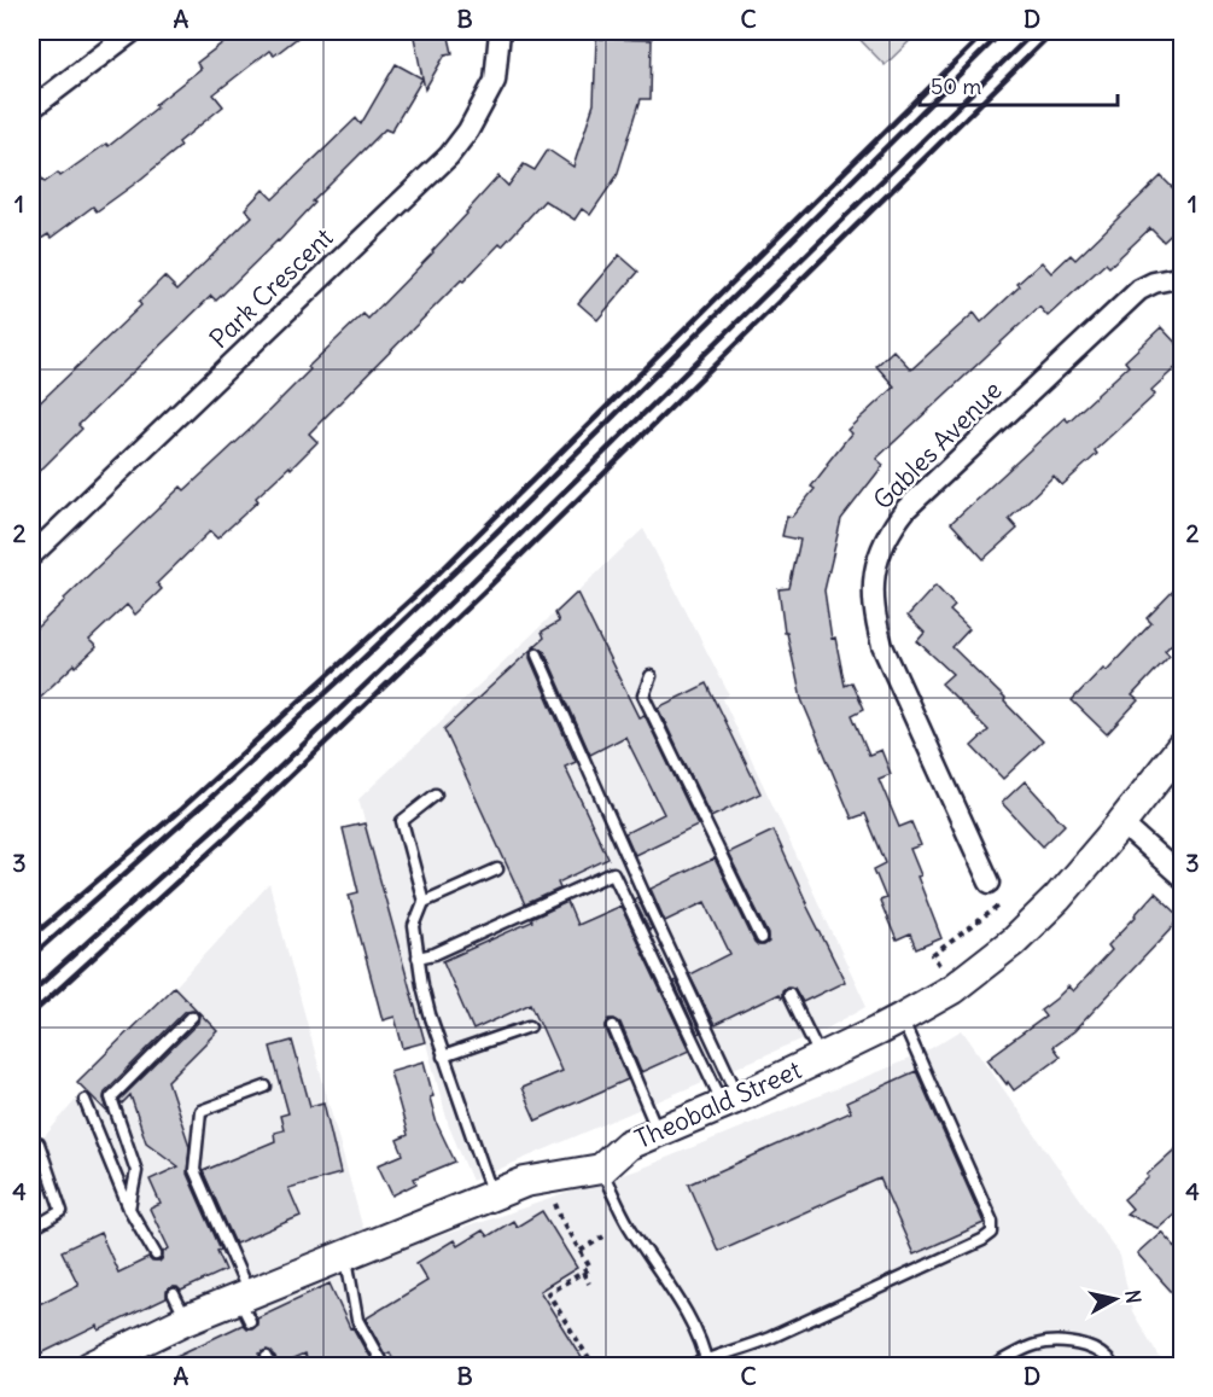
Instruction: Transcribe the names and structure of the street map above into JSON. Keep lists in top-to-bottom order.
{
  "streets": {
    "street": ["Park Crescent", "Gables Avenue", "Theobald Street"]
  },
  "scale_bar": "50 m",
  "north": "right",
  "grid": {
    "columns": [
      "A",
      "B",
      "C",
      "D"
    ],
    "rows": [
      "1",
      "2",
      "3",
      "4"
    ]
  }
}
